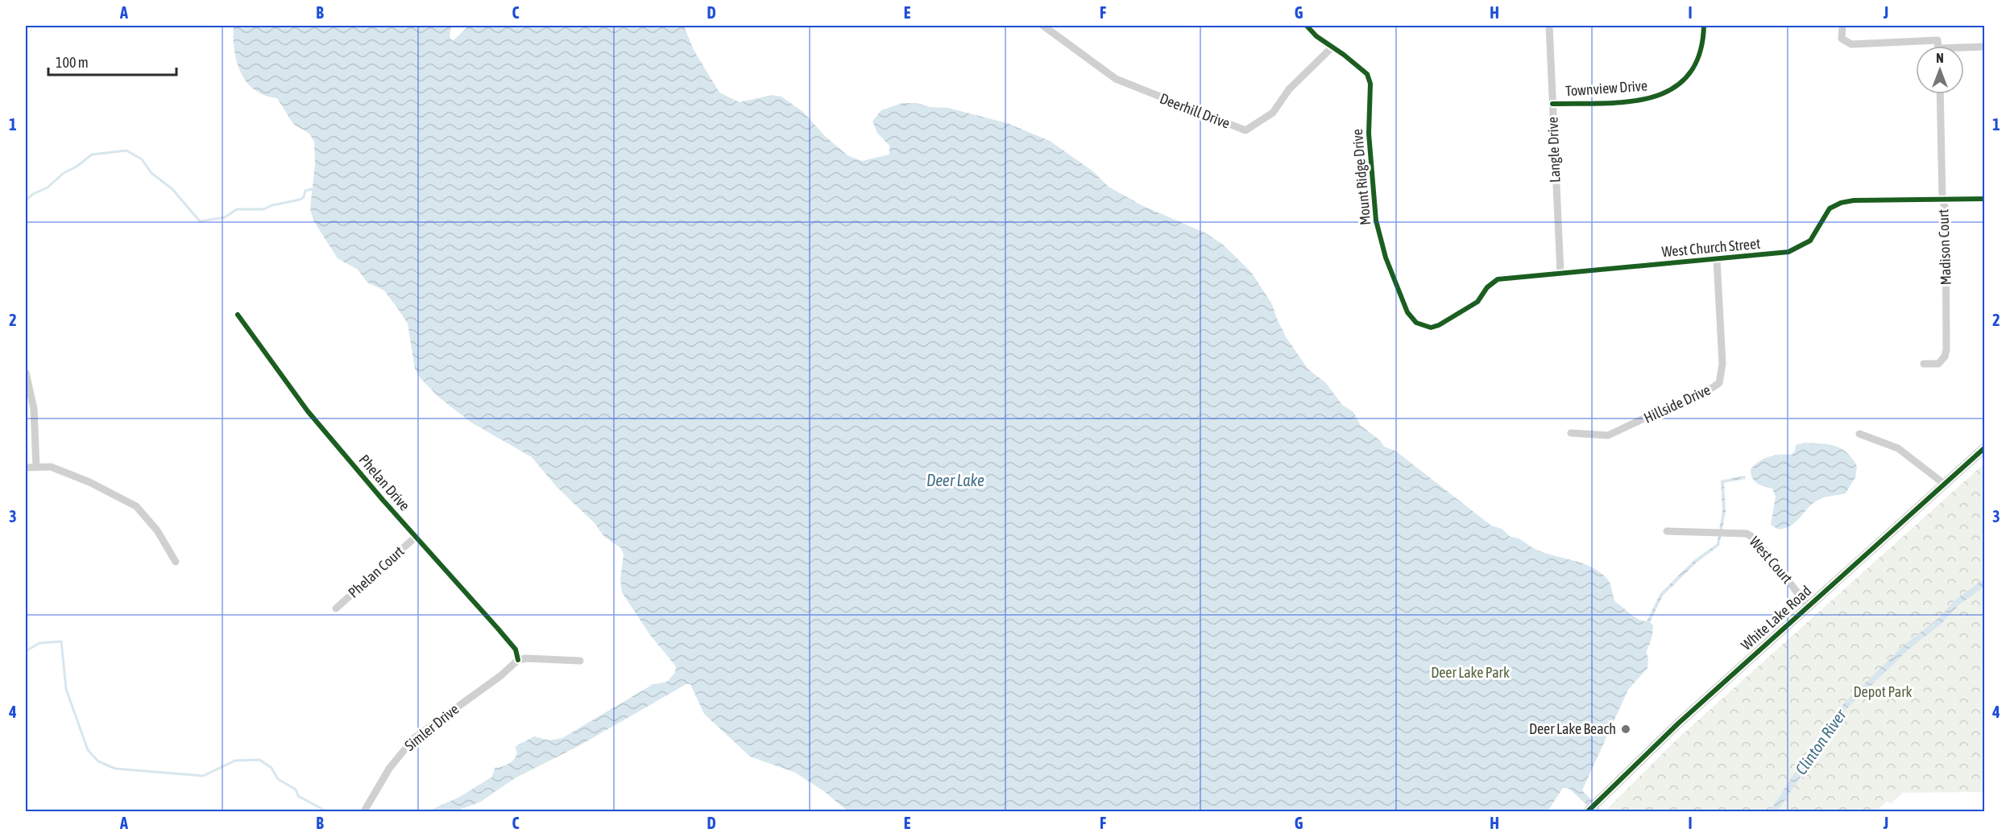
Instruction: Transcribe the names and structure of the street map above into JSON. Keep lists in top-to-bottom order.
{
  "streets": {
    "street": [
      "Townview Drive",
      "Deerhill Drive",
      "Langle Drive",
      "Mount Ridge Drive",
      "Madison Court",
      "West Church Street",
      "Hillside Drive",
      "Phelan Drive",
      "West Court",
      "Phelan Court",
      "White Lake Road",
      "Simler Drive"
    ]
  },
  "crossings": [
    ["Townview Drive", "Langle Drive"],
    ["Deerhill Drive", "Mount Ridge Drive"],
    ["Langle Drive", "West Church Street"],
    ["Mount Ridge Drive", "West Church Street"],
    ["Madison Court", "West Church Street"],
    ["West Church Street", "Hillside Drive"],
    ["Phelan Drive", "Phelan Court"],
    ["Phelan Drive", "Simler Drive"],
    ["West Court", "White Lake Road"]
  ],
  "water": ["Deer Lake", "Clinton River"],
  "parks": ["Deer Lake Park", "Depot Park"],
  "places": ["Deer Lake Beach"],
  "scale_bar": "100 m",
  "north": "top",
  "grid": {
    "columns": [
      "A",
      "B",
      "C",
      "D",
      "E",
      "F",
      "G",
      "H",
      "I",
      "J"
    ],
    "rows": [
      "1",
      "2",
      "3",
      "4"
    ]
  }
}
